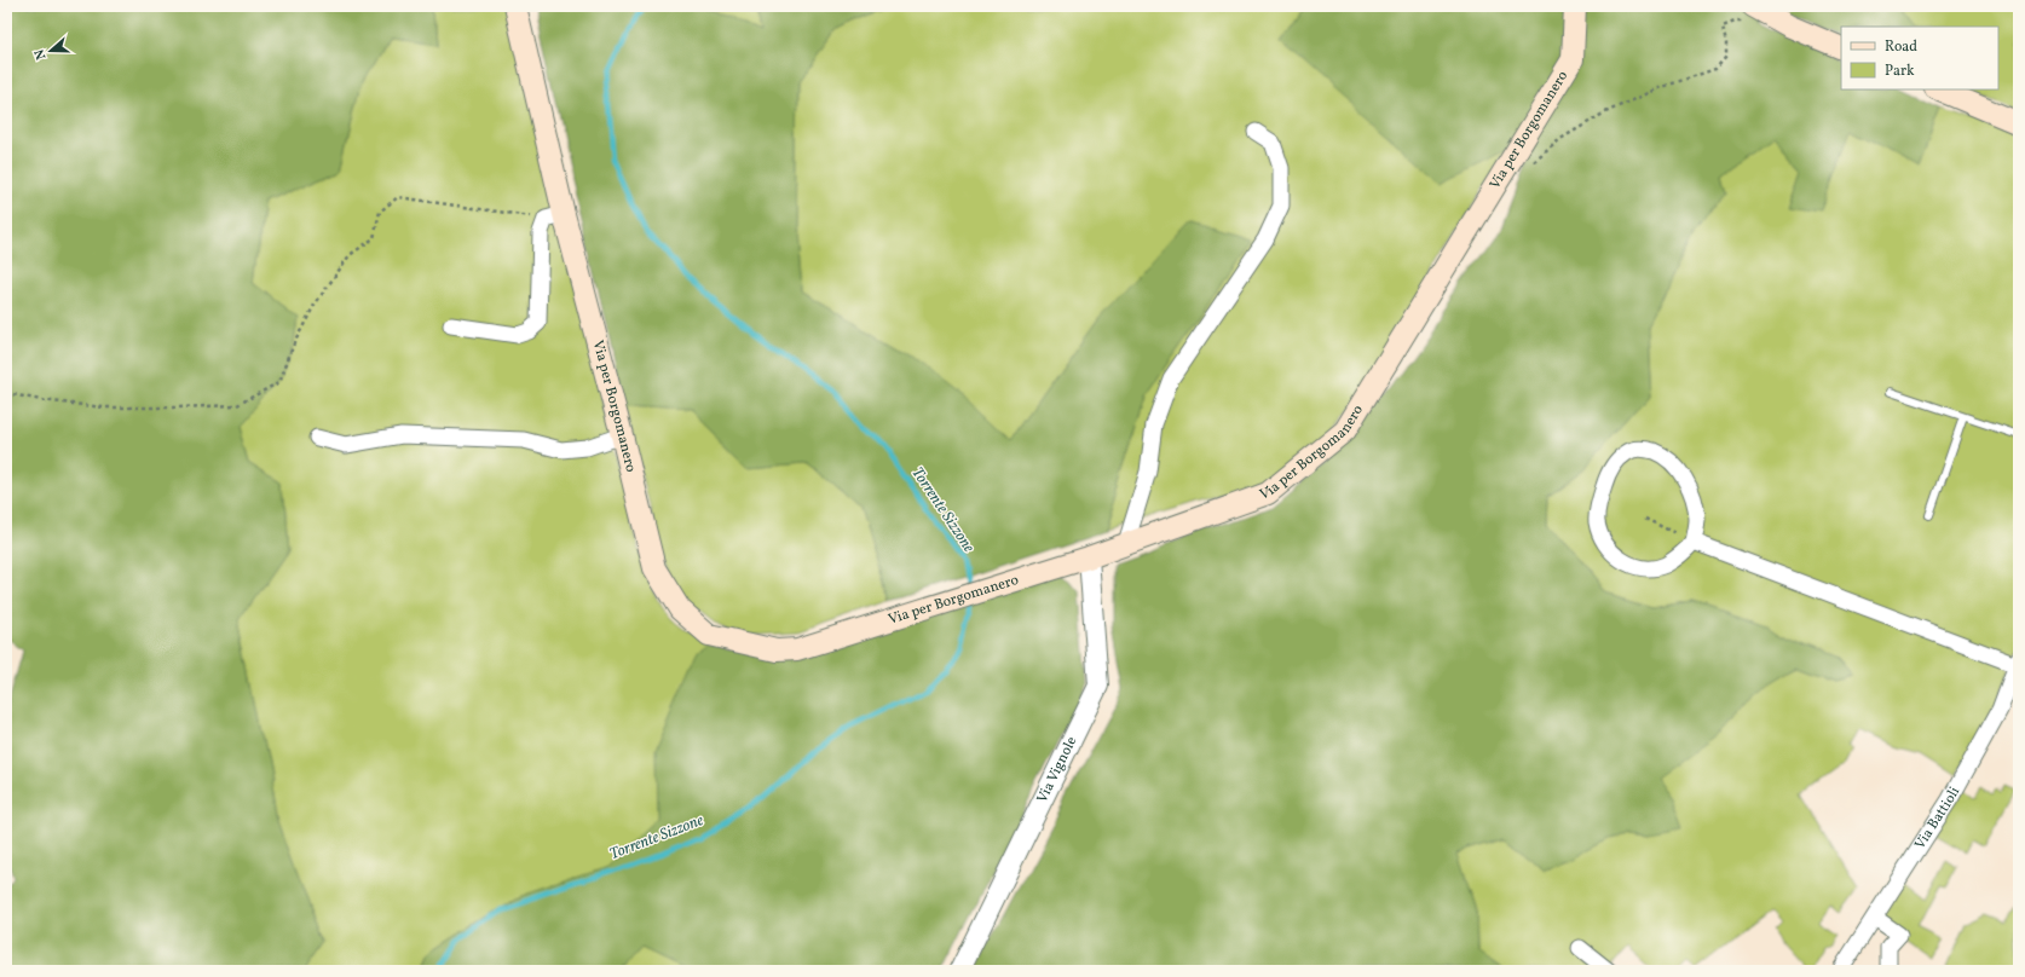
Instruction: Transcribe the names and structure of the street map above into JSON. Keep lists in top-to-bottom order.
{
  "streets": {
    "main road": ["Via per Borgomanero"],
    "street": ["Via Vignole", "Via Battioli"]
  },
  "crossings": [
    ["Via per Borgomanero", "Via Vignole"]
  ],
  "water": ["Torrente Sizzone"],
  "legend": ["Road", "Park"],
  "north": "left"
}
